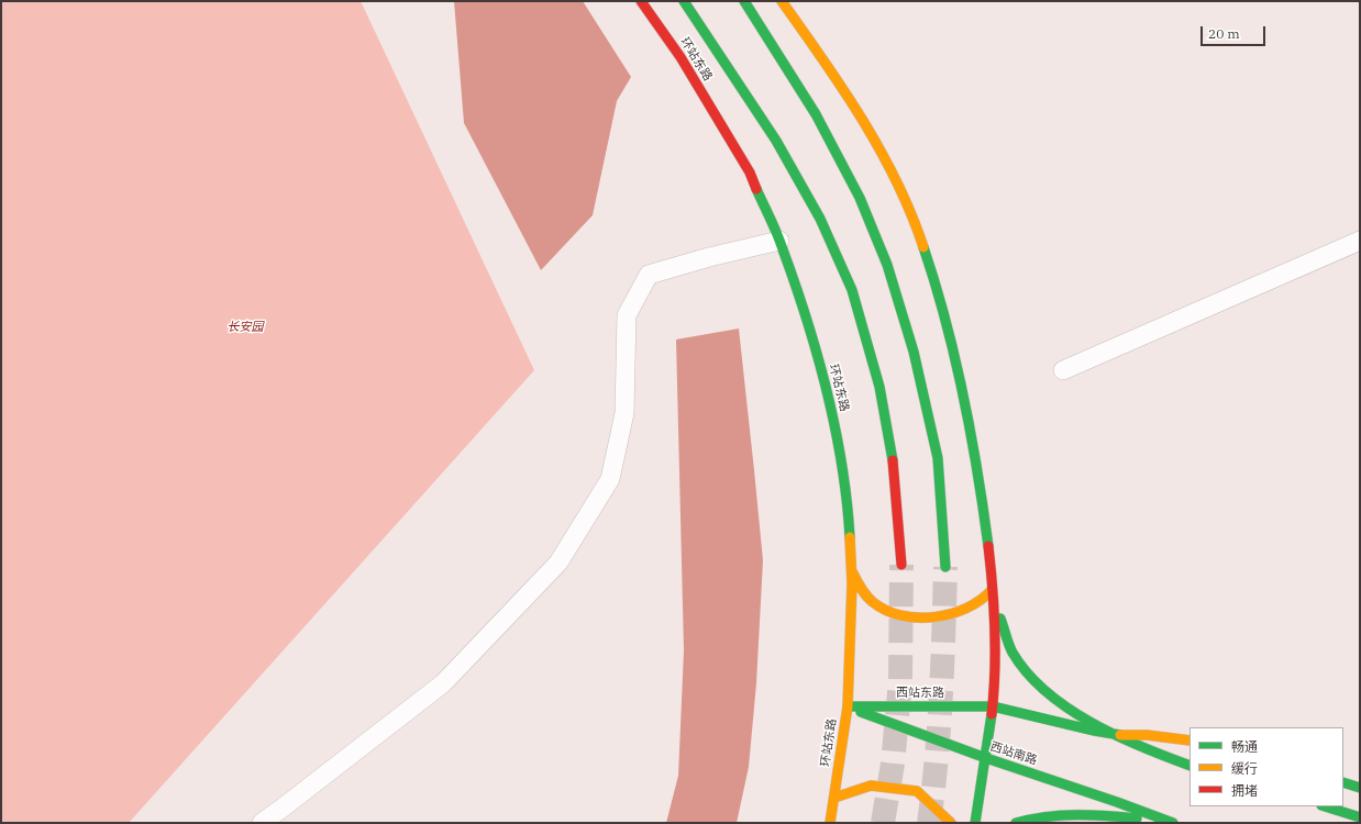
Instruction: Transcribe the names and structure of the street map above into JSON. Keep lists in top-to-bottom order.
{
  "streets": {
    "main road": ["环站东路", "西站东路", "西站南路"]
  },
  "crossings": [
    ["环站东路", "西站东路"],
    ["环站东路", "西站南路"],
    ["西站东路", "西站南路"]
  ],
  "parks": ["长安园"],
  "legend": ["畅通", "缓行", "拥堵"],
  "scale_bar": "20 m"
}
